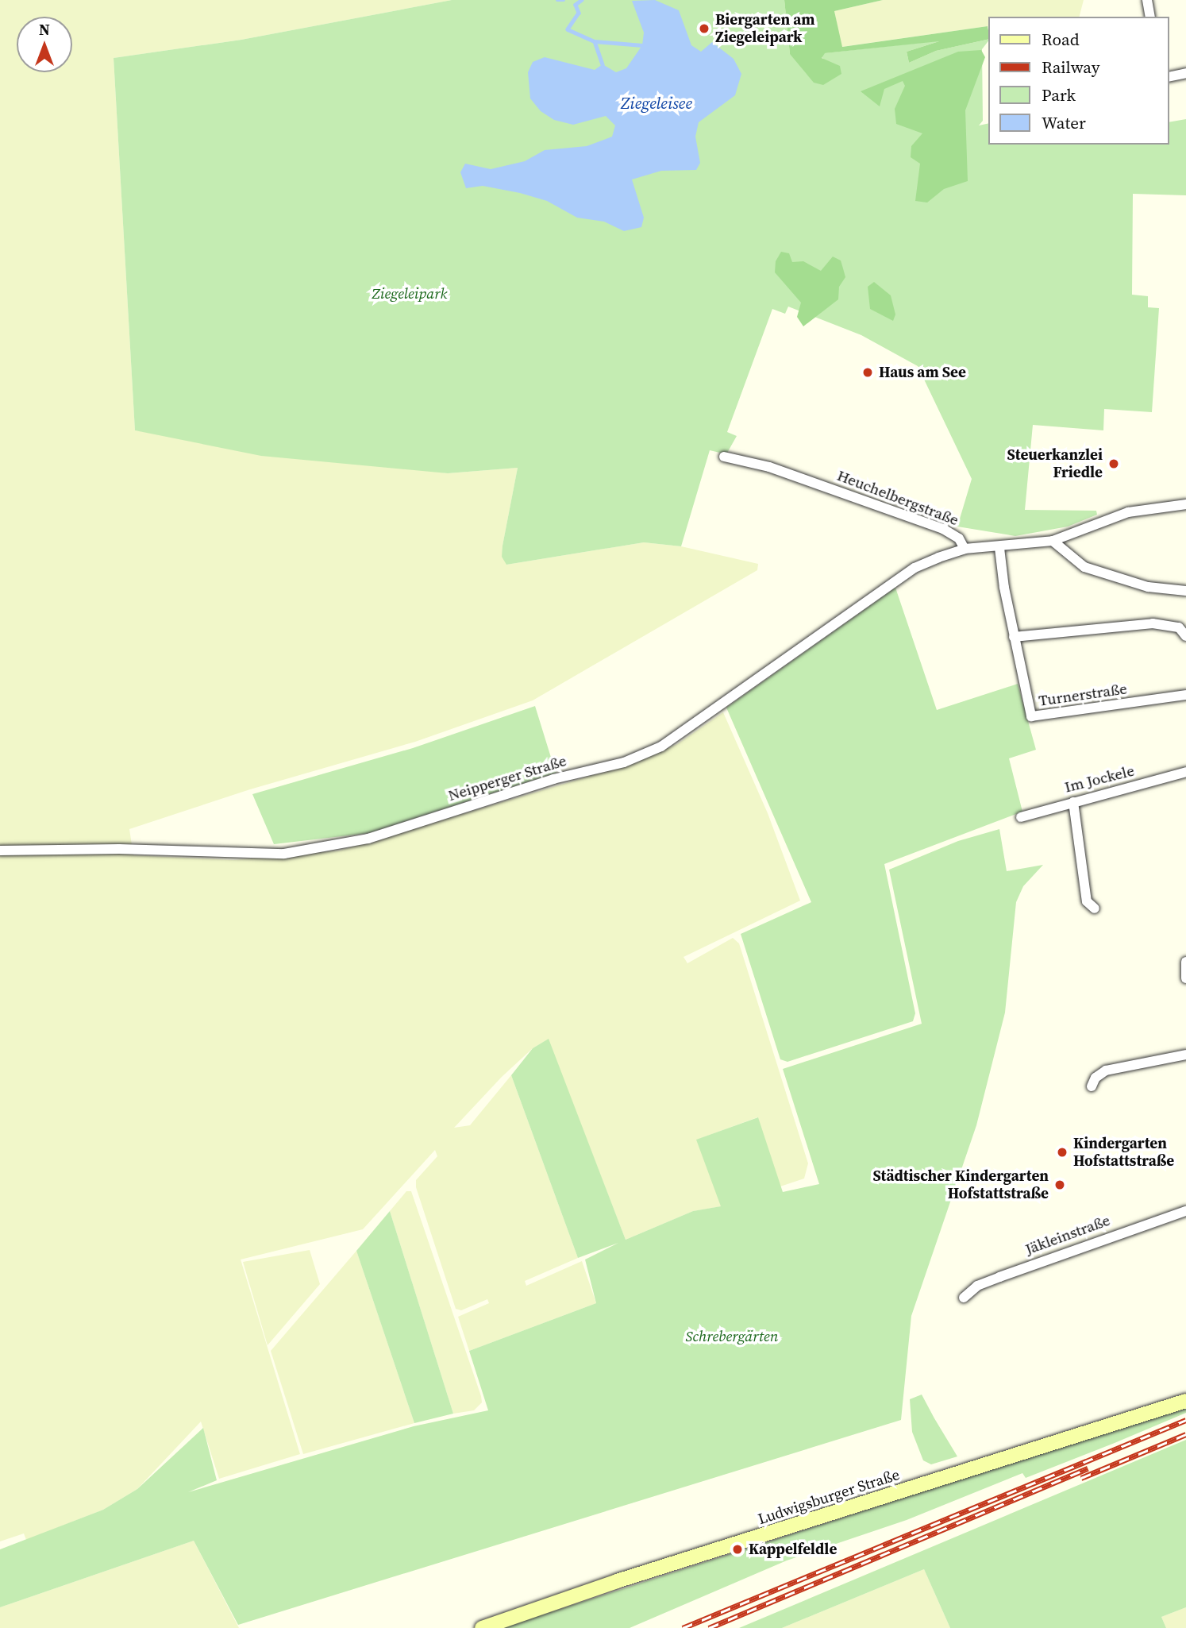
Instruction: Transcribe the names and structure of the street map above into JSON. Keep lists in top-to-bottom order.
{
  "streets": {
    "main road": ["Ludwigsburger Straße"],
    "street": [
      "Heuchelbergstraße",
      "Turnerstraße",
      "Neipperger Straße",
      "Im Jockele",
      "Jäkleinstraße"
    ]
  },
  "crossings": [
    ["Heuchelbergstraße", "Turnerstraße"],
    ["Heuchelbergstraße", "Neipperger Straße"]
  ],
  "water": ["Ziegeleisee"],
  "parks": ["Ziegeleipark", "Schrebergärten"],
  "places": [
    "Biergarten am Ziegeleipark",
    "Haus am See",
    "Steuerkanzlei Friedle",
    "Kindergarten Hofstattstraße",
    "Städtischer Kindergarten Hofstattstraße",
    "Kappelfeldle"
  ],
  "legend": [
    "Road",
    "Railway",
    "Park",
    "Water"
  ],
  "north": "top"
}
